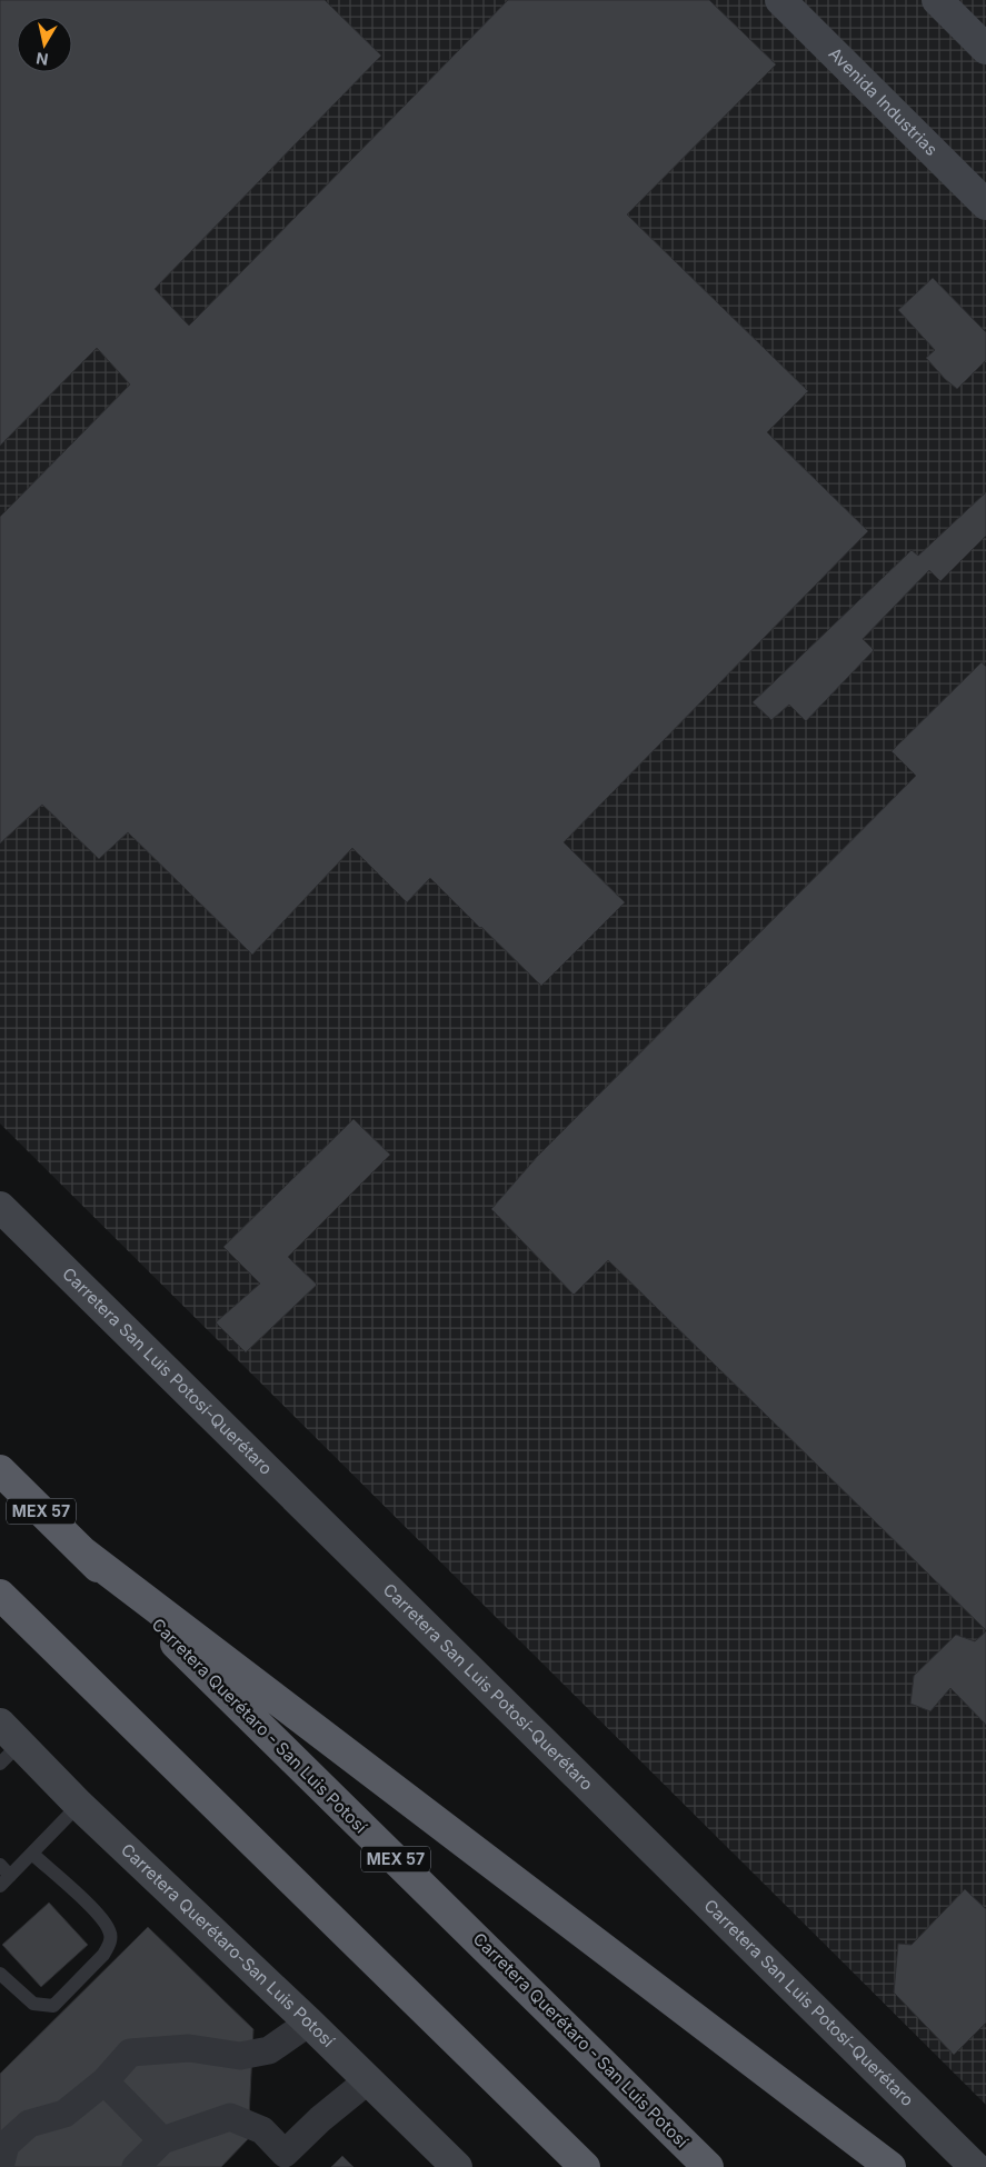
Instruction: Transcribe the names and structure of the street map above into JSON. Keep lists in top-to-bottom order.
{
  "streets": {
    "highway": ["MEX 57", "Carretera Querétaro - San Luis Potosí"],
    "main road": ["Avenida Industrias", "Carretera San Luis Potosí-Querétaro", "Carretera Querétaro-San Luis Potosí"]
  },
  "north": "bottom"
}
